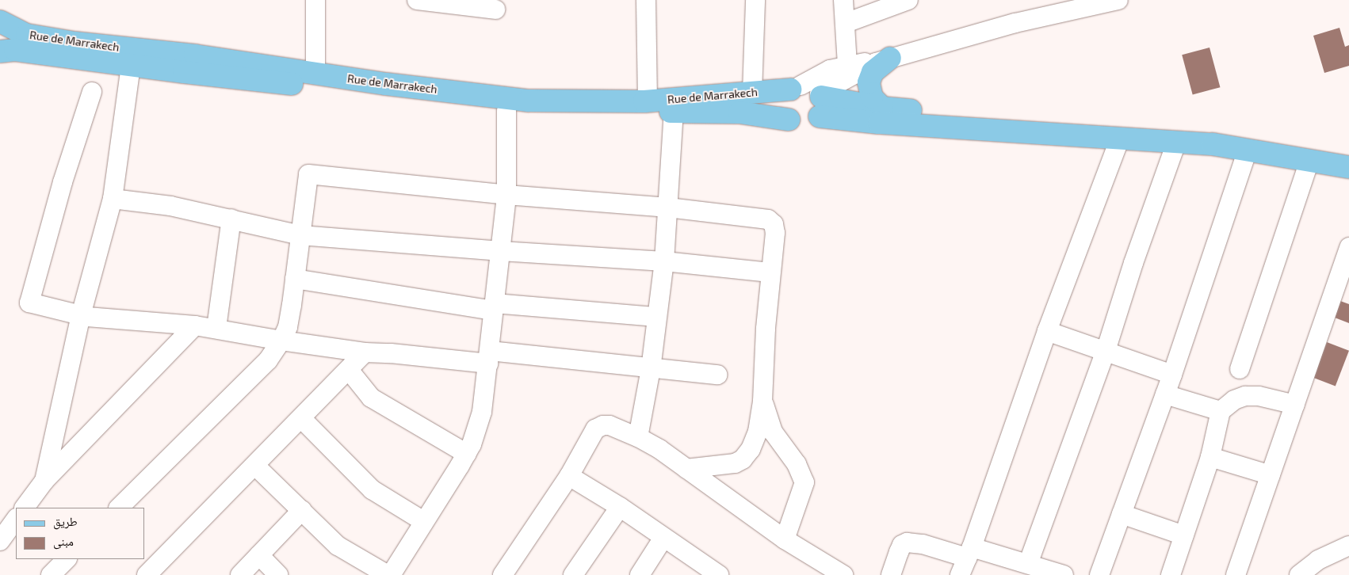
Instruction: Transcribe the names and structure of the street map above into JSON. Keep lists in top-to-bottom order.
{
  "streets": {
    "main road": ["Rue de Marrakech"]
  },
  "legend": ["طريق", "مبنى"]
}
